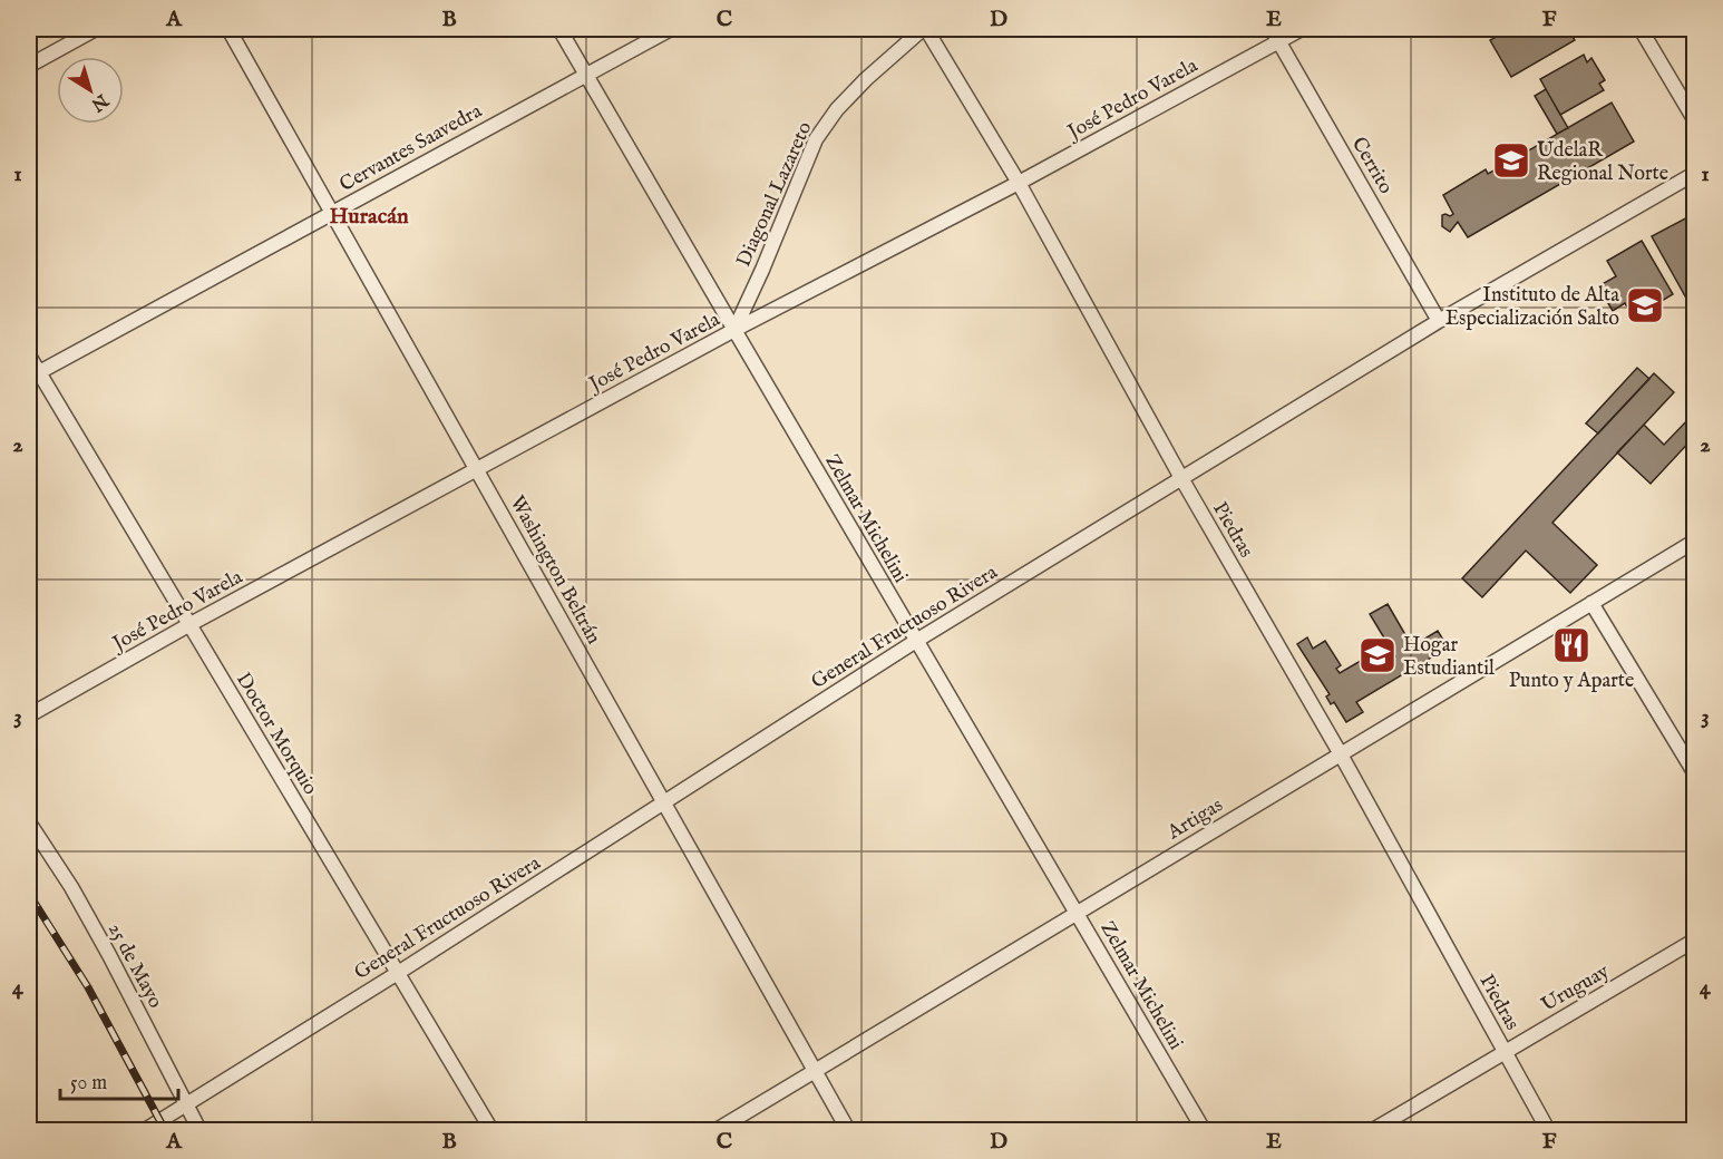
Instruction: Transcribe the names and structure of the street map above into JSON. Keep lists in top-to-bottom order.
{
  "streets": {
    "street": [
      "José Pedro Varela",
      "Cervantes Saavedra",
      "Cerrito",
      "Diagonal Lazareto",
      "Zelmar Michelini",
      "Piedras",
      "Washington Beltrán",
      "General Fructuoso Rivera",
      "Doctor Morquio",
      "Artigas",
      "25 de Mayo",
      "Uruguay"
    ]
  },
  "crossings": [
    ["José Pedro Varela", "Cerrito"],
    ["José Pedro Varela", "Diagonal Lazareto"],
    ["José Pedro Varela", "Zelmar Michelini"],
    ["José Pedro Varela", "Piedras"],
    ["José Pedro Varela", "Washington Beltrán"],
    ["José Pedro Varela", "Doctor Morquio"],
    ["Cervantes Saavedra", "Zelmar Michelini"],
    ["Cervantes Saavedra", "Washington Beltrán"],
    ["Cervantes Saavedra", "Doctor Morquio"],
    ["Cerrito", "General Fructuoso Rivera"],
    ["Diagonal Lazareto", "Zelmar Michelini"],
    ["Diagonal Lazareto", "Piedras"],
    ["Zelmar Michelini", "General Fructuoso Rivera"],
    ["Zelmar Michelini", "Artigas"],
    ["Piedras", "General Fructuoso Rivera"],
    ["Piedras", "Artigas"],
    ["Piedras", "Uruguay"],
    ["Washington Beltrán", "General Fructuoso Rivera"],
    ["Washington Beltrán", "Artigas"],
    ["General Fructuoso Rivera", "Doctor Morquio"],
    ["General Fructuoso Rivera", "25 de Mayo"]
  ],
  "districts": ["Huracán"],
  "places": {
    "school or university": ["UdelaR Regional Norte", "Instituto de Alta Especialización Salto", "Hogar Estudiantil"],
    "restaurant": ["Punto y Aparte"]
  },
  "scale_bar": "50 m",
  "north": "bottom right",
  "grid": {
    "columns": [
      "A",
      "B",
      "C",
      "D",
      "E",
      "F"
    ],
    "rows": [
      "1",
      "2",
      "3",
      "4"
    ]
  }
}
